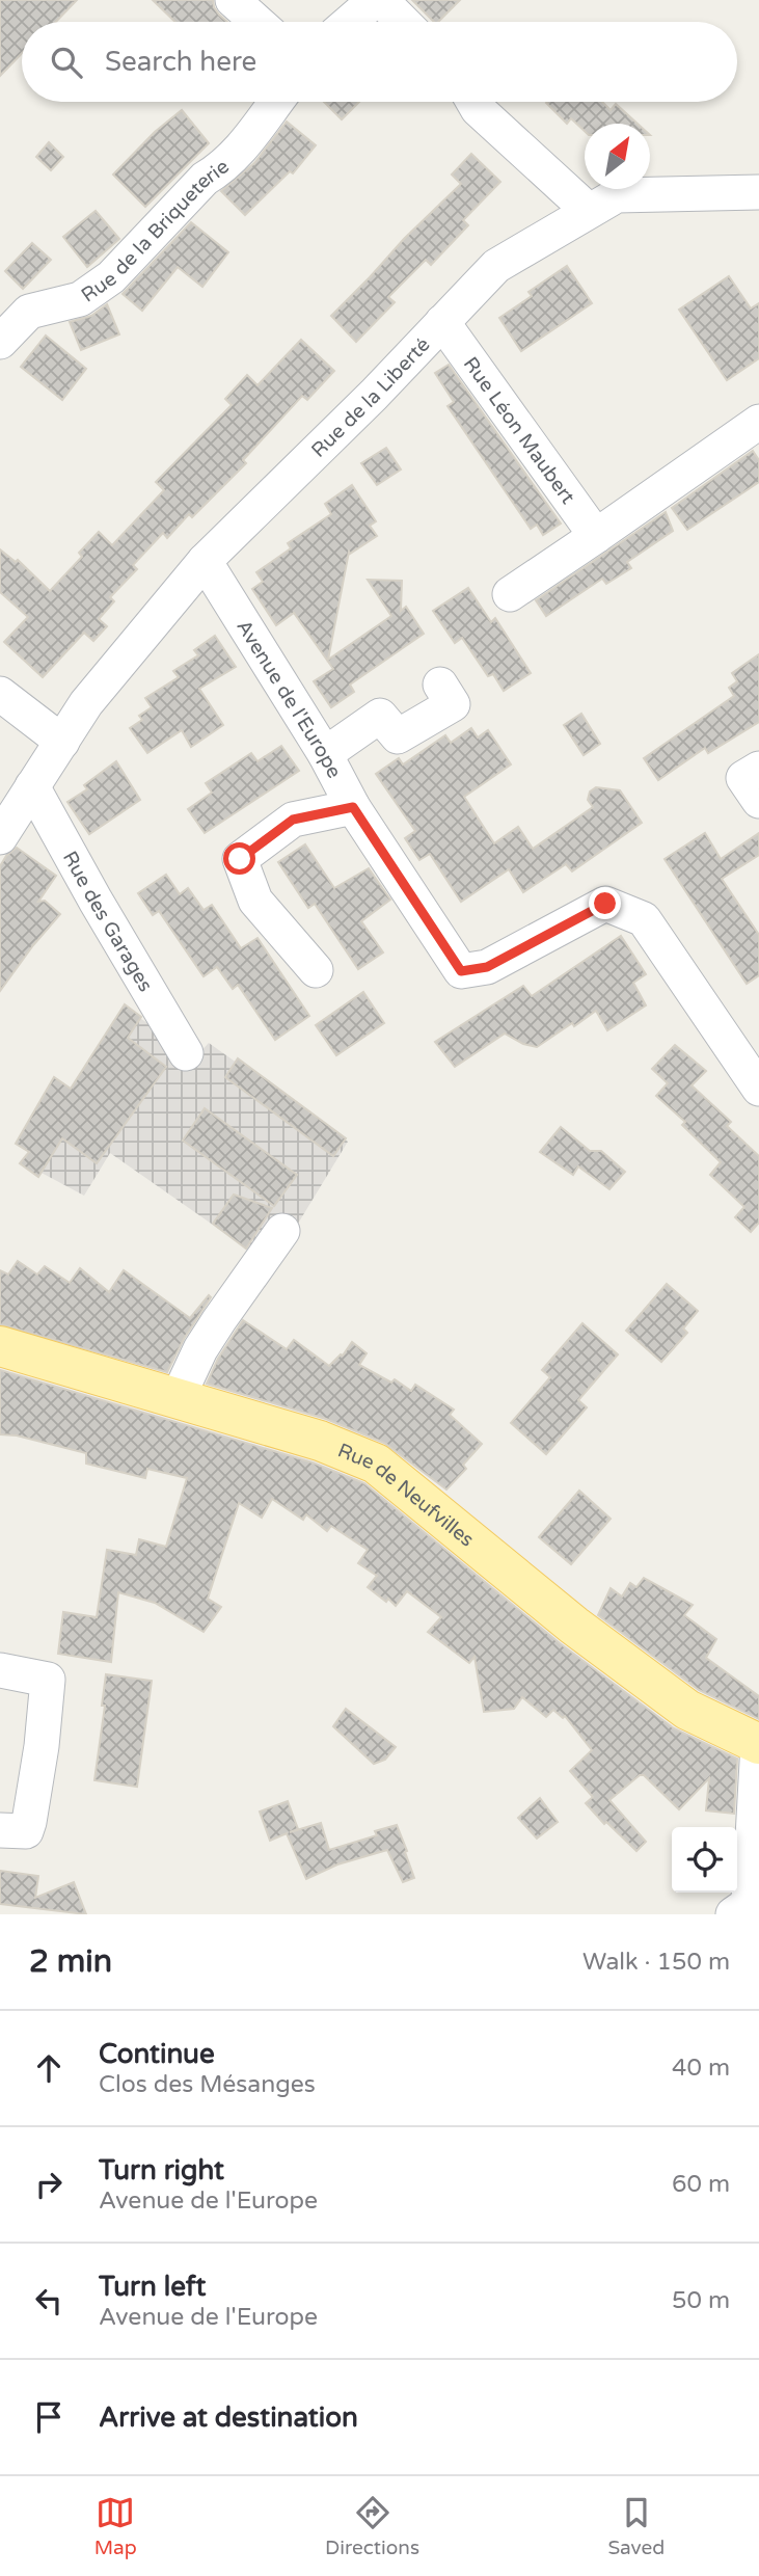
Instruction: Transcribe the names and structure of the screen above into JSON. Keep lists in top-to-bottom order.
{
  "streets": {
    "main road": ["Rue de Neufvilles"],
    "street": [
      "Rue de la Briqueterie",
      "Rue de la Liberté",
      "Rue Léon Maubert",
      "Avenue de l'Europe",
      "Rue des Garages"
    ]
  },
  "crossings": [
    ["Rue de la Liberté", "Rue Léon Maubert"],
    ["Rue de la Liberté", "Avenue de l'Europe"],
    ["Rue de la Liberté", "Rue des Garages"]
  ],
  "north": "top right",
  "page": {
    "search": "Search here",
    "heading": ["2 min", "Walk · 150 m"],
    "list": [
      ["Continue", "Clos des Mésanges", "40 m"],
      ["Turn right", "Avenue de l'Europe", "60 m"],
      ["Turn left", "Avenue de l'Europe", "50 m"],
      "Arrive at destination"
    ],
    "nav": ["Map", "Directions", "Saved"]
  }
}
